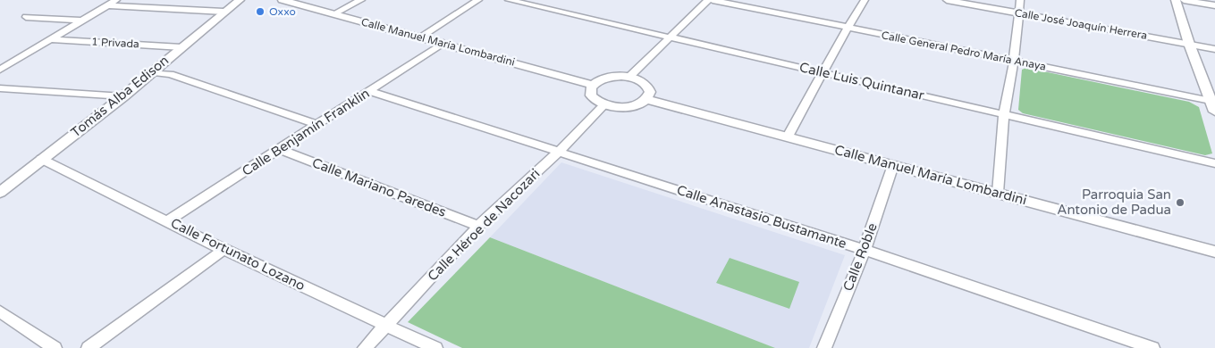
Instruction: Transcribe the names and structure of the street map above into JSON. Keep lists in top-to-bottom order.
{
  "streets": {
    "street": [
      "Calle José Joaquín Herrera",
      "Calle Manuel María Lombardini",
      "1 Privada",
      "Calle General Pedro María Anaya",
      "Calle Luis Quintanar",
      "Tomás Alba Edison",
      "Calle Benjamín Franklin",
      "Calle Mariano Paredes",
      "Calle Anastasio Bustamante",
      "Calle Héroe de Nacozari",
      "Calle Fortunato Lozano",
      "Calle Roble"
    ]
  },
  "crossings": [
    ["Calle Manuel María Lombardini", "Calle Benjamín Franklin"],
    ["Calle Manuel María Lombardini", "Calle Roble"],
    ["1 Privada", "Tomás Alba Edison"],
    ["Tomás Alba Edison", "Calle Fortunato Lozano"],
    ["Calle Benjamín Franklin", "Calle Mariano Paredes"],
    ["Calle Benjamín Franklin", "Calle Anastasio Bustamante"],
    ["Calle Benjamín Franklin", "Calle Fortunato Lozano"],
    ["Calle Mariano Paredes", "Calle Héroe de Nacozari"],
    ["Calle Anastasio Bustamante", "Calle Héroe de Nacozari"],
    ["Calle Anastasio Bustamante", "Calle Roble"],
    ["Calle Héroe de Nacozari", "Calle Fortunato Lozano"]
  ],
  "places": ["Oxxo", "Parroquia San Antonio de Padua"]
}
